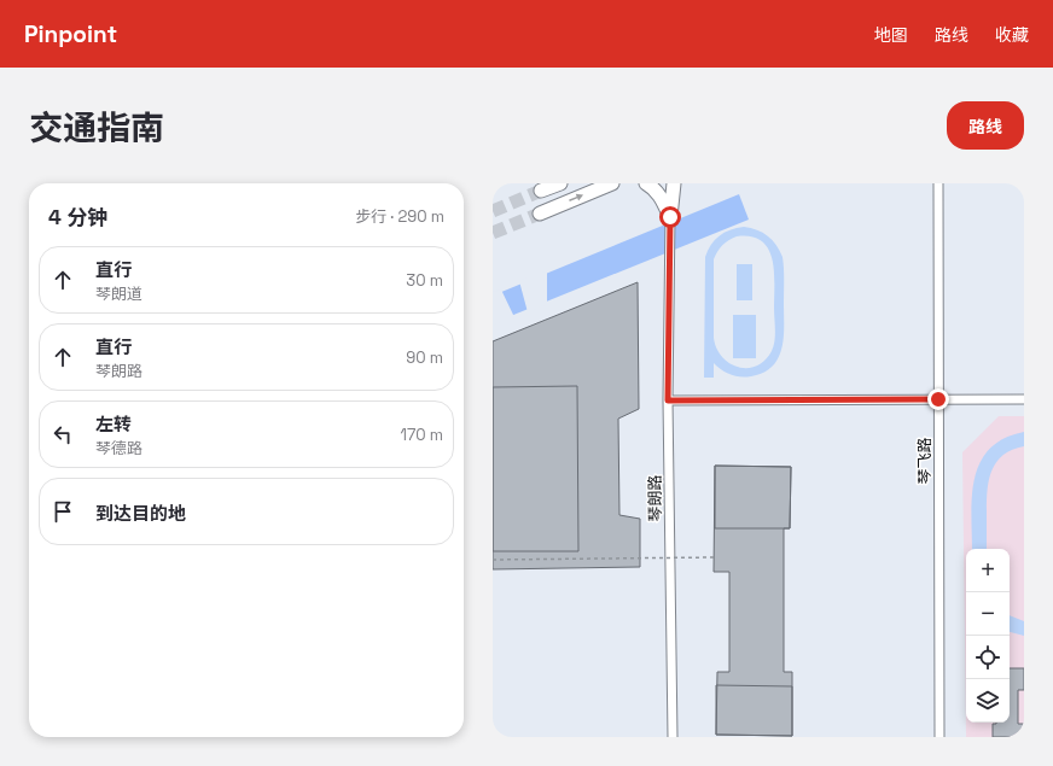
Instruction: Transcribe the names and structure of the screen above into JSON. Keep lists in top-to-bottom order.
{
  "streets": {
    "street": ["琴飞路", "琴朗路"]
  },
  "page": {
    "header": "Pinpoint",
    "nav": ["地图", "路线", "收藏"],
    "title": "交通指南",
    "buttons": "路线",
    "heading": ["4 分钟", "步行 · 290 m"],
    "list": [
      ["直行", "琴朗道", "30 m"],
      ["直行", "琴朗路", "90 m"],
      ["左转", "琴德路", "170 m"],
      "到达目的地"
    ],
    "map_buttons": ["+", "−"]
  }
}
